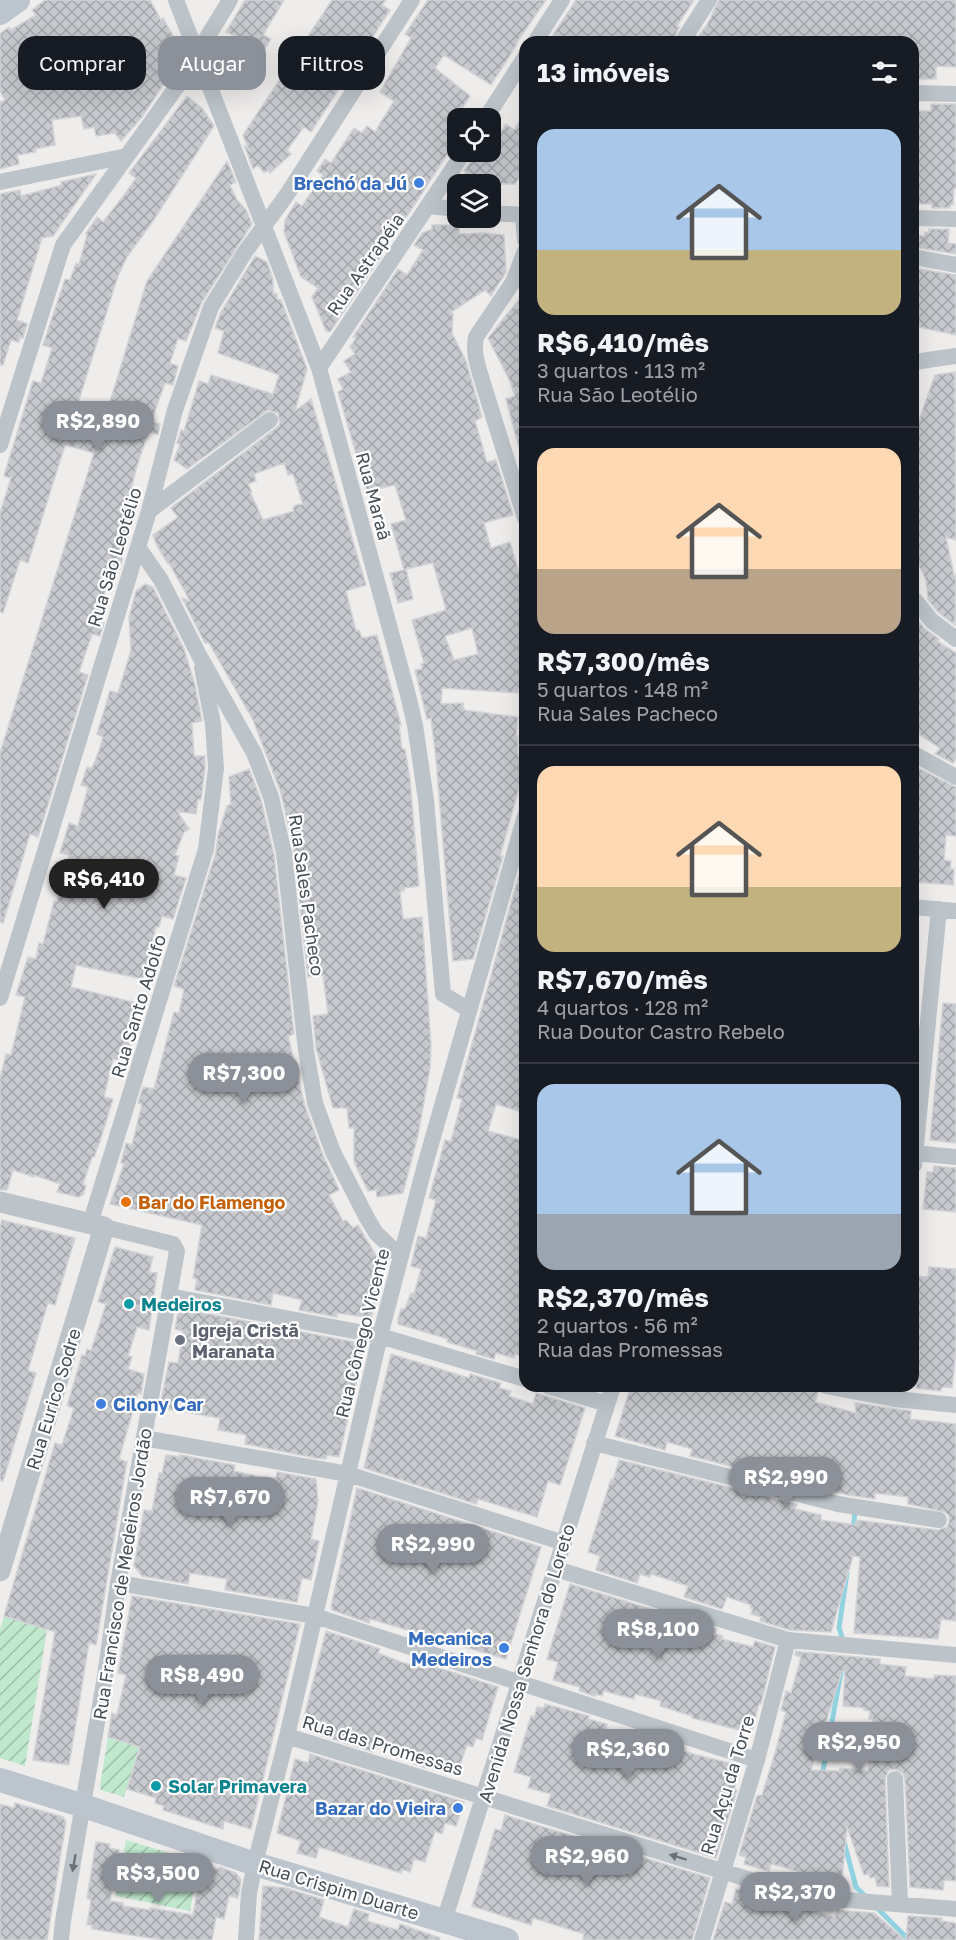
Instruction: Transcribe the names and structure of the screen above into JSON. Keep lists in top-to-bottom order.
{
  "streets": {
    "main road": ["Rua Crispim Duarte"],
    "street": [
      "Rua Astrapéia",
      "Rua Maraã",
      "Rua São Leotélio",
      "Rua Sales Pacheco",
      "Rua Santo Adolfo",
      "Rua Cônego Vicente",
      "Rua Eurico Sodre",
      "Rua Francisco de Medeiros Jordão",
      "Avenida Nossa Senhora do Loreto",
      "Rua das Promessas",
      "Rua Açu da Torre"
    ]
  },
  "crossings": [
    ["Rua Astrapéia", "Rua Maraã"],
    ["Rua Maraã", "Rua São Leotélio"],
    ["Rua Maraã", "Rua Cônego Vicente"],
    ["Rua São Leotélio", "Rua Sales Pacheco"],
    ["Rua Sales Pacheco", "Rua Santo Adolfo"],
    ["Rua Sales Pacheco", "Rua Cônego Vicente"],
    ["Rua Santo Adolfo", "Rua Eurico Sodre"],
    ["Rua Santo Adolfo", "Rua Francisco de Medeiros Jordão"],
    ["Rua Cônego Vicente", "Rua das Promessas"],
    ["Rua Cônego Vicente", "Rua Crispim Duarte"],
    ["Rua Eurico Sodre", "Rua Francisco de Medeiros Jordão"],
    ["Rua Francisco de Medeiros Jordão", "Rua Crispim Duarte"],
    ["Avenida Nossa Senhora do Loreto", "Rua das Promessas"],
    ["Avenida Nossa Senhora do Loreto", "Rua Crispim Duarte"],
    ["Rua das Promessas", "Rua Açu da Torre"]
  ],
  "places": [
    "Brechó da Jú",
    "Bar do Flamengo",
    "Medeiros",
    "Igreja Cristã Maranata",
    "Cilony Car",
    "Mecanica Medeiros",
    "Solar Primavera",
    "Bazar do Vieira"
  ],
  "page": {
    "chip": ["Comprar", "Alugar", "Filtros"],
    "heading": "13 imóveis",
    "list": [
      {
        "name": "R$6,410/mês",
        "note": "3 quartos · 113 m² · Rua São Leotélio"
      },
      {
        "name": "R$7,300/mês",
        "note": "5 quartos · 148 m² · Rua Sales Pacheco"
      },
      {
        "name": "R$7,670/mês",
        "note": "4 quartos · 128 m² · Rua Doutor Castro Rebelo"
      },
      {
        "name": "R$2,370/mês",
        "note": "2 quartos · 56 m² · Rua das Promessas"
      }
    ],
    "price": [
      "R$2,890",
      "R$6,410",
      "R$7,300",
      "R$2,990",
      "R$7,670",
      "R$2,990",
      "R$8,100",
      "R$8,490",
      "R$2,950",
      "R$2,360",
      "R$2,960",
      "R$3,500",
      "R$2,370"
    ]
  }
}
